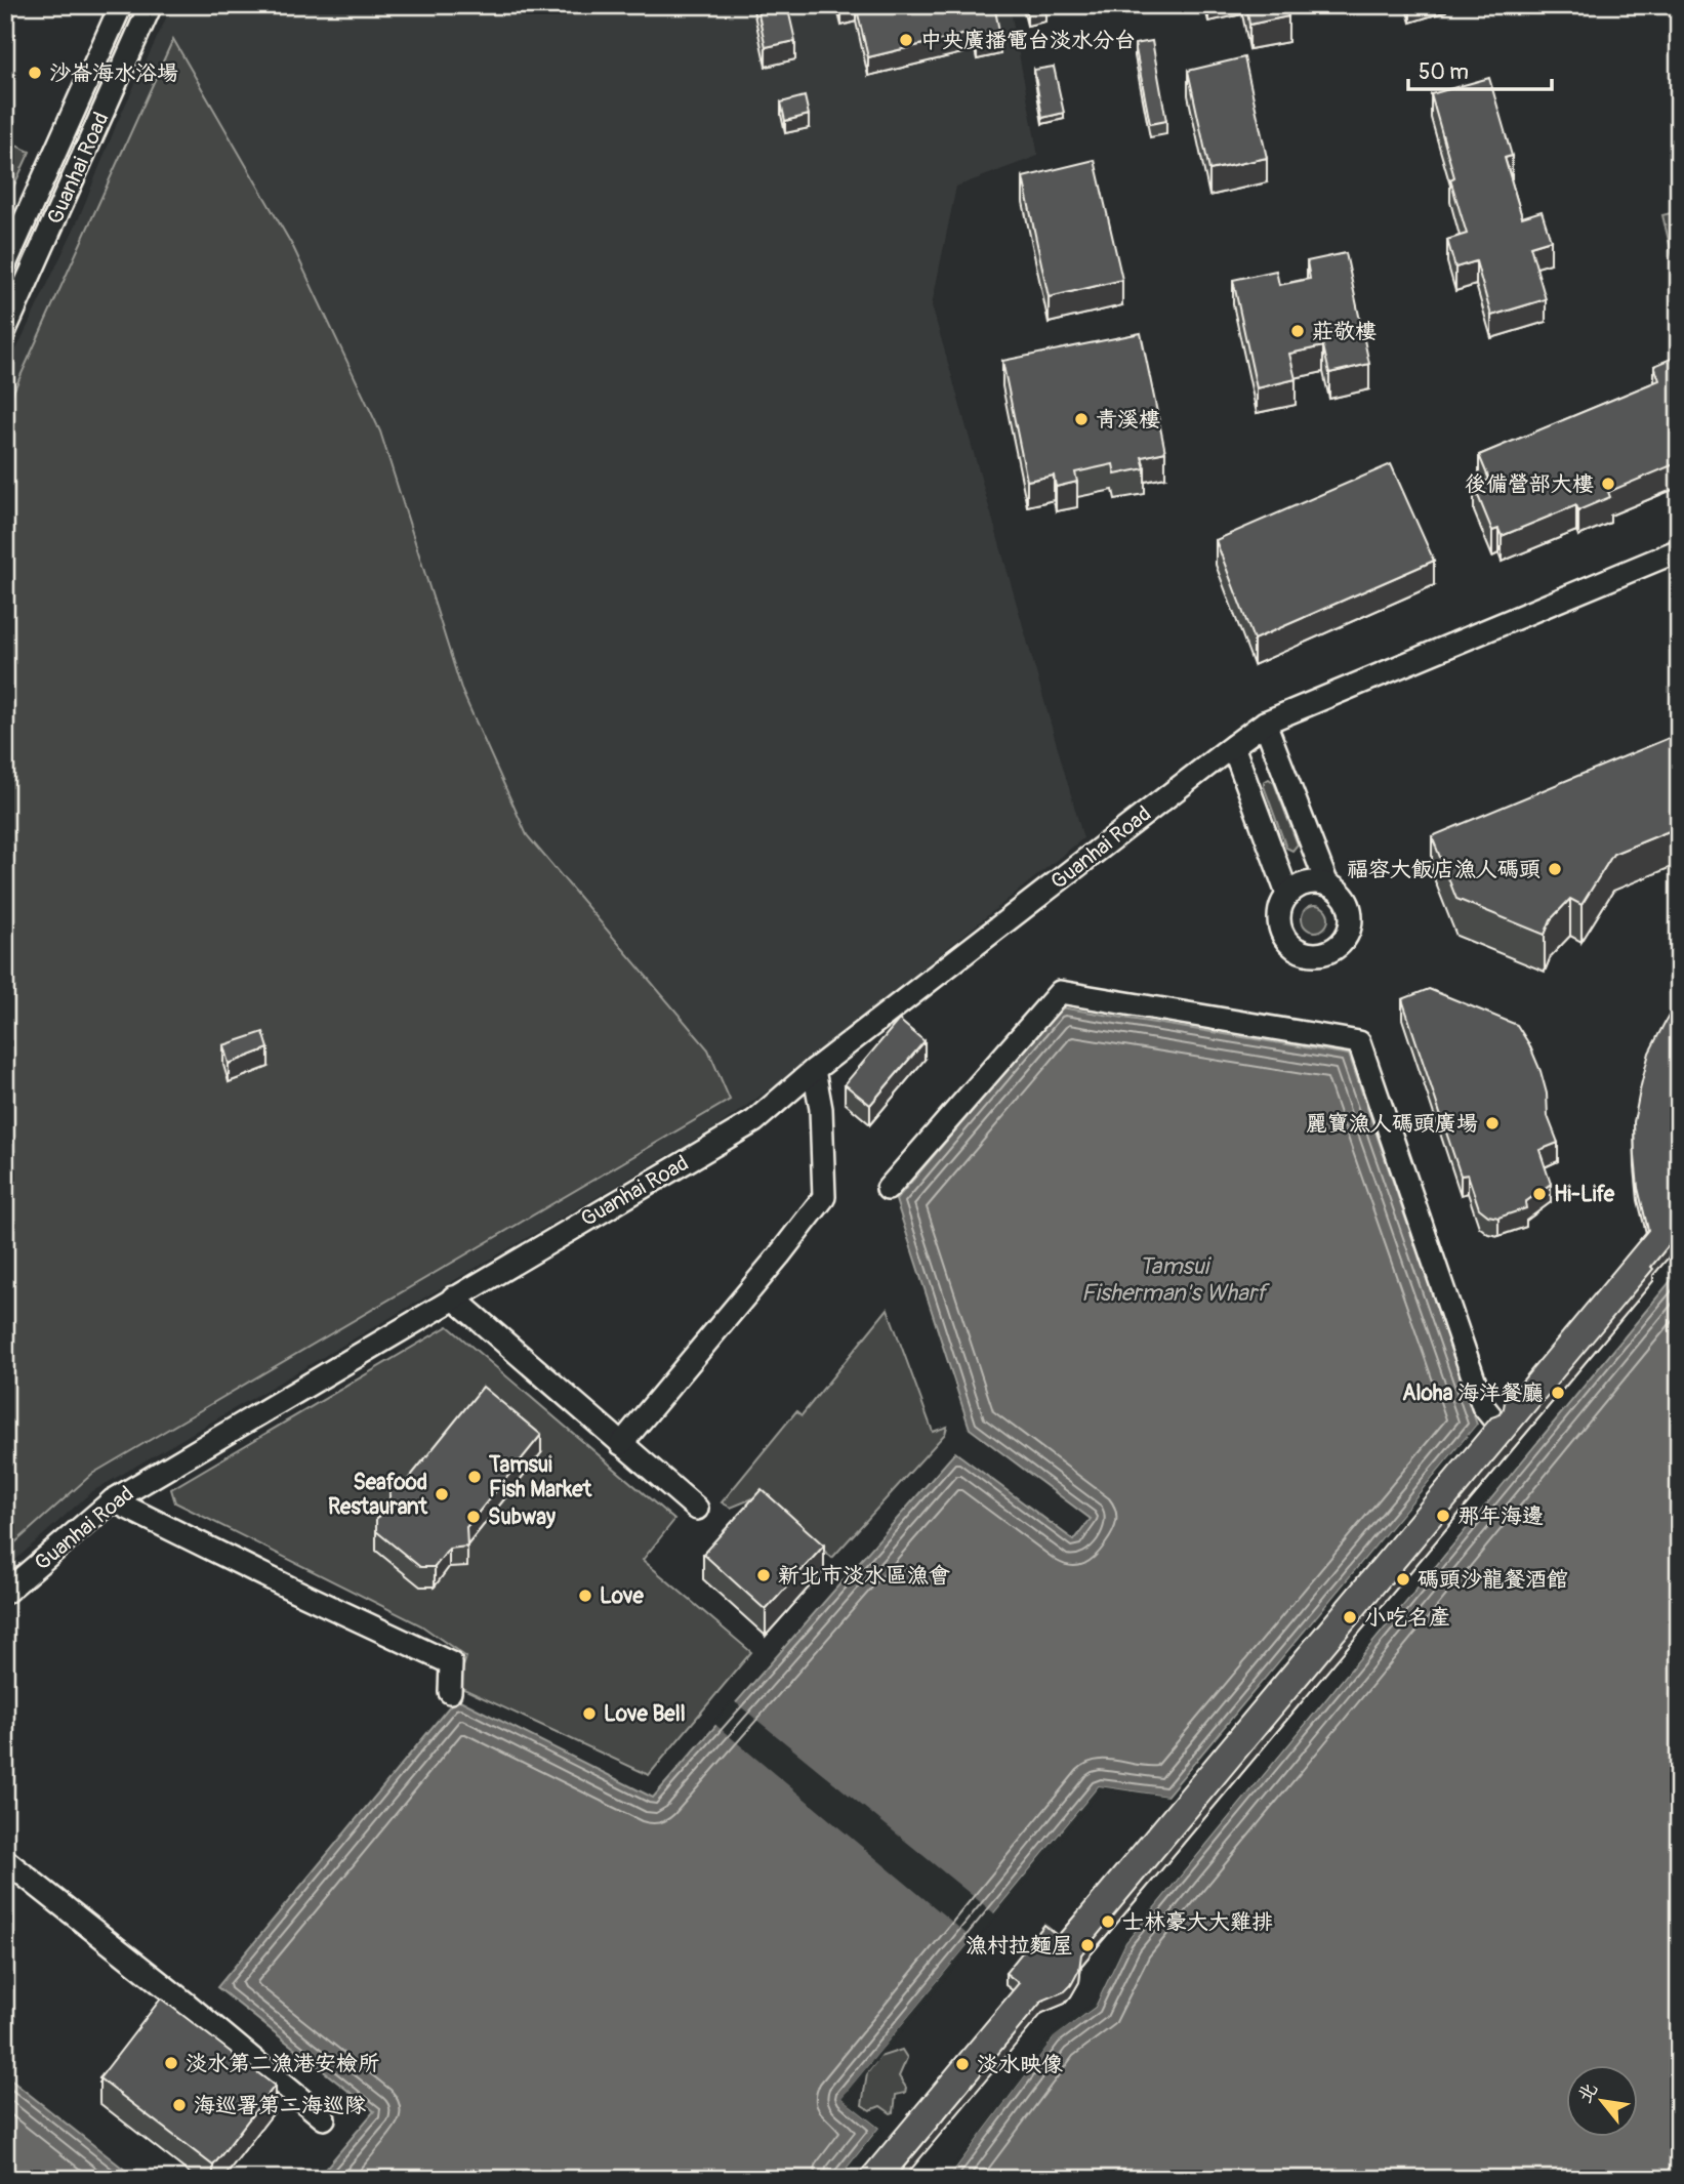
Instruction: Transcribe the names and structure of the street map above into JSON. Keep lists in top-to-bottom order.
{
  "streets": {
    "street": ["Guanhai Road"]
  },
  "water": ["Tamsui Fisherman's Wharf"],
  "places": [
    "中央廣播電台淡水分台",
    "沙崙海水浴場",
    "莊敬樓",
    "青溪樓",
    "後備營部大樓",
    "福容大飯店漁人碼頭",
    "麗寶漁人碼頭廣場",
    "Hi-Life",
    "Aloha 海洋餐廳",
    "Tamsui Fish Market",
    "Seafood Restaurant",
    "那年海邊",
    "Subway",
    "新北市淡水區漁會",
    "碼頭沙龍餐酒館",
    "Love",
    "小吃名產",
    "Love Bell",
    "士林豪大大雞排",
    "漁村拉麵屋",
    "淡水第二漁港安檢所",
    "淡水映像",
    "海巡署第二海巡隊"
  ],
  "scale_bar": "50 m",
  "north": "top left"
}
